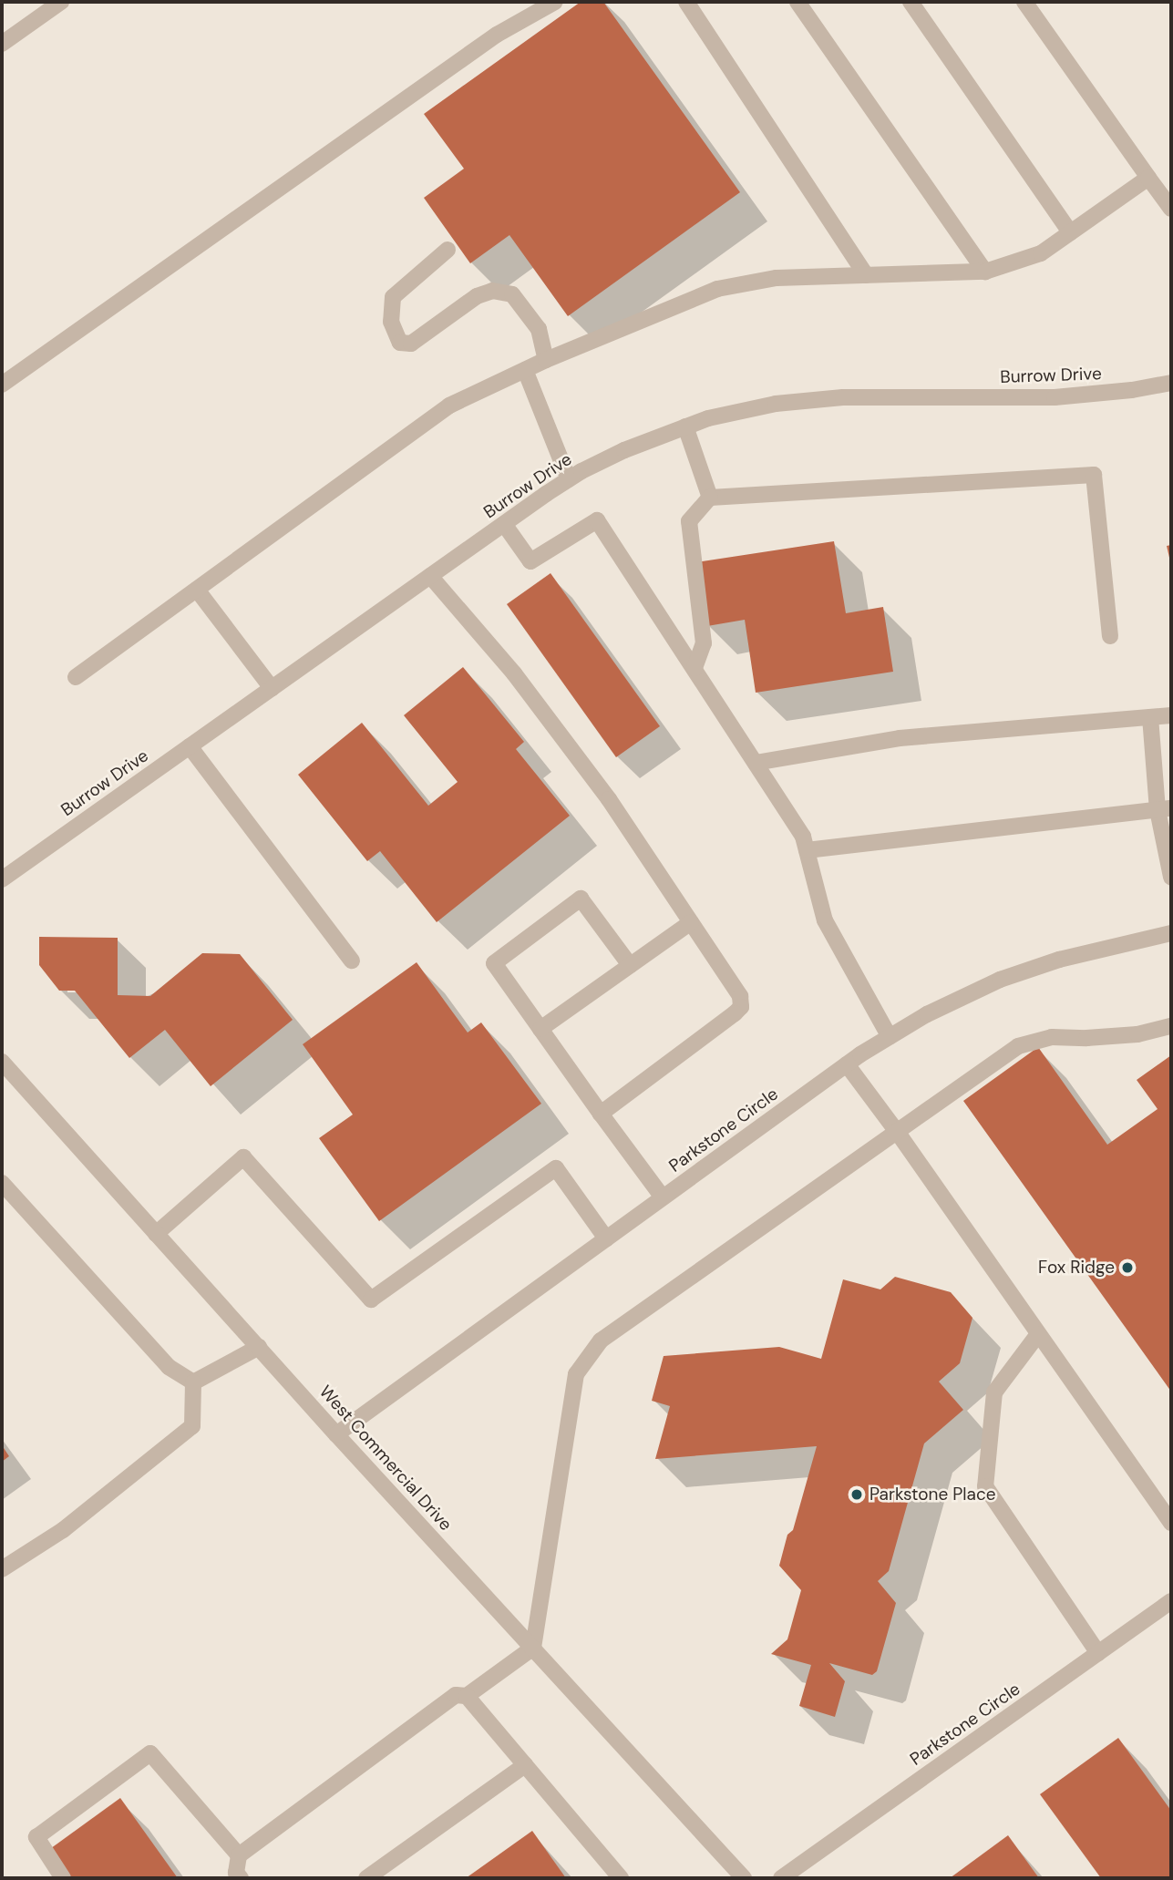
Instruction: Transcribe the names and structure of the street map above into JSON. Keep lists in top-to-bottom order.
{
  "streets": {
    "street": ["Burrow Drive", "Parkstone Circle", "West Commercial Drive"]
  },
  "crossings": [
    ["Parkstone Circle", "West Commercial Drive"]
  ],
  "places": ["Fox Ridge", "Parkstone Place"]
}
